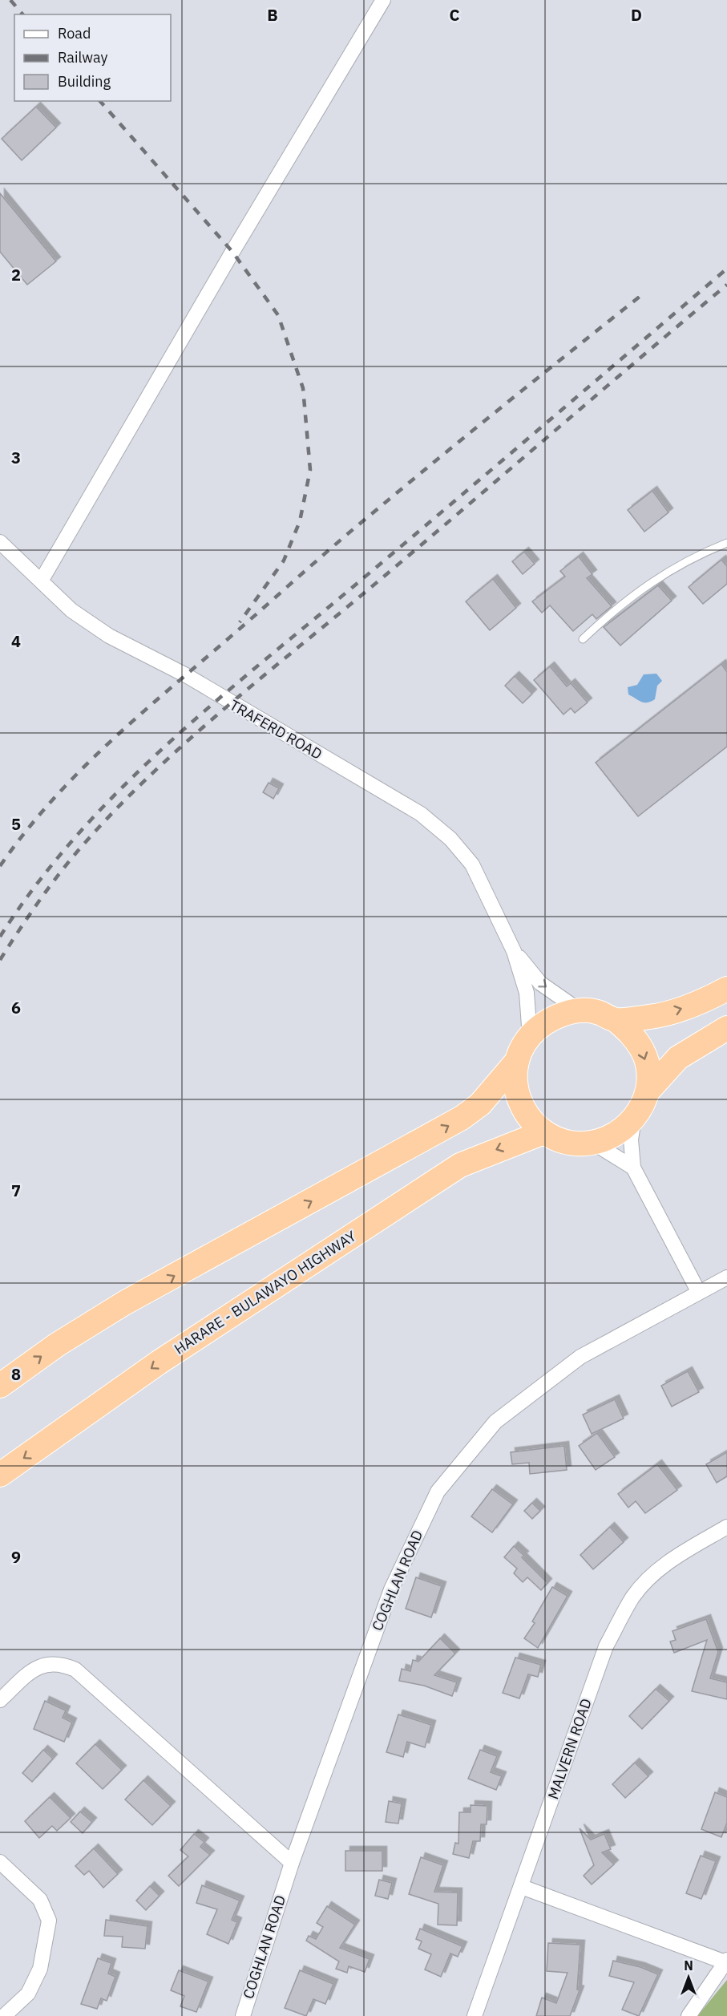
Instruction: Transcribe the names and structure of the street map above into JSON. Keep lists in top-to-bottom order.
{
  "streets": {
    "highway": ["HARARE - BULAWAYO HIGHWAY"],
    "street": ["TRAFERD ROAD", "COGHLAN ROAD", "MALVERN ROAD"]
  },
  "crossings": [
    ["TRAFERD ROAD", "HARARE - BULAWAYO HIGHWAY"]
  ],
  "legend": ["Road", "Railway", "Building"],
  "north": "top",
  "grid": {
    "columns": ["B", "C", "D"],
    "rows": [
      "2",
      "3",
      "4",
      "5",
      "6",
      "7",
      "8",
      "9"
    ]
  }
}
